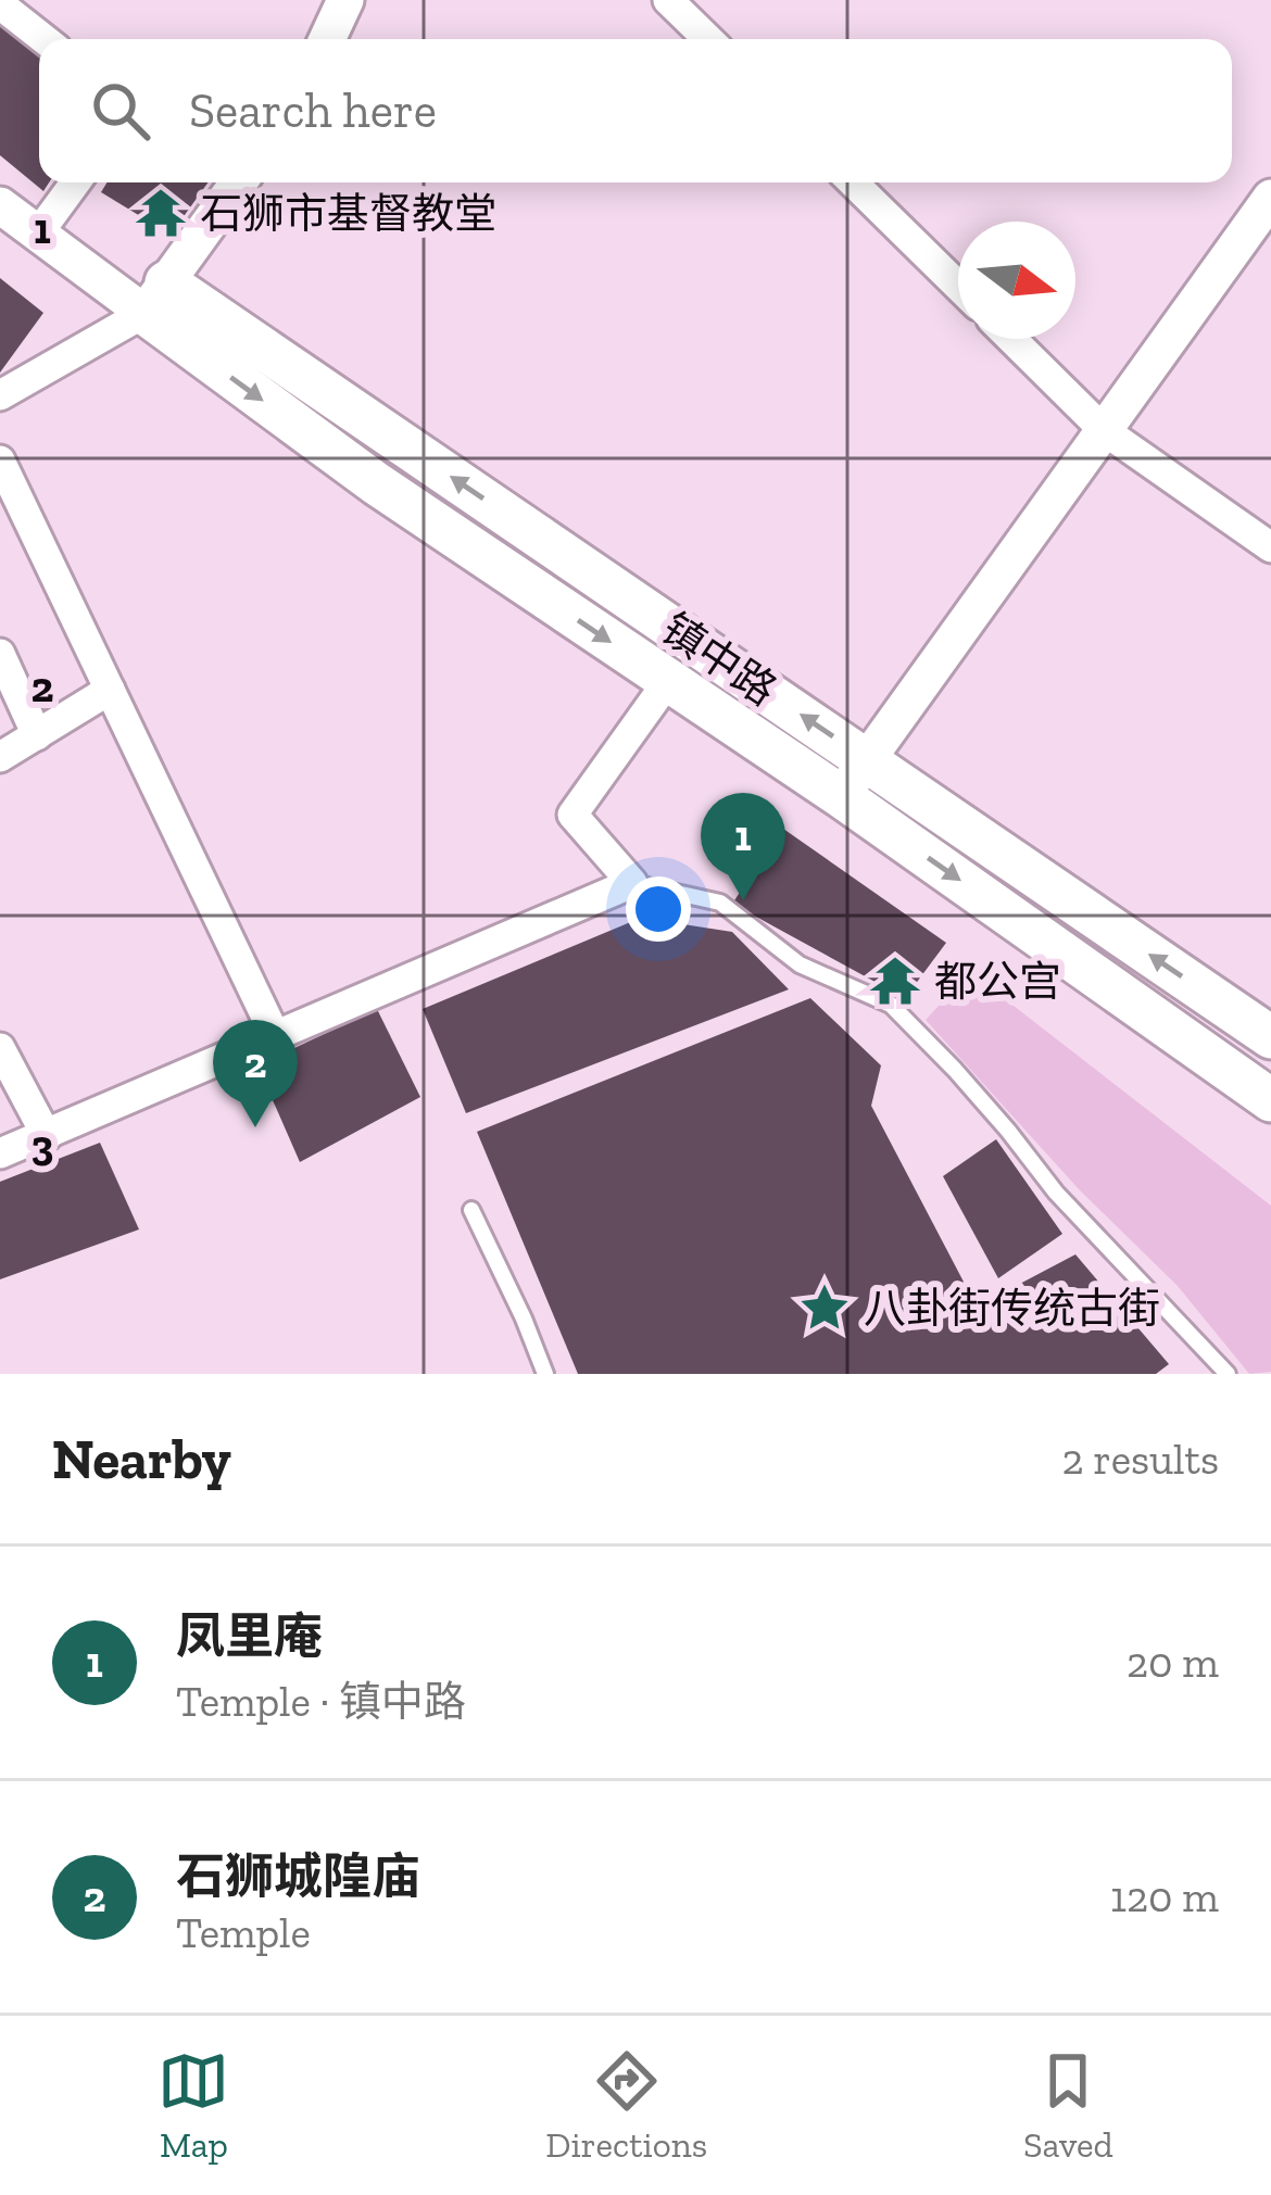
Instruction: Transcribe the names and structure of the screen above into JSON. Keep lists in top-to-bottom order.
{
  "streets": {
    "main road": ["镇中路"]
  },
  "one_way": ["镇中路"],
  "places": {
    "temple": ["石狮市基督教堂", "都公宫"],
    "place": ["八卦街传统古街"]
  },
  "north": "right",
  "page": {
    "search": "Search here",
    "pins": ["1", "2"],
    "heading": ["Nearby", "2 results"],
    "list": [
      {
        "mark": "1",
        "name": "凤里庵",
        "note": "Temple · 镇中路",
        "value": "20 m"
      },
      {
        "mark": "2",
        "name": "石狮城隍庙",
        "note": "Temple",
        "value": "120 m"
      }
    ],
    "nav": ["Map", "Directions", "Saved"]
  },
  "grid": {
    "rows": ["1", "2", "3"]
  }
}
